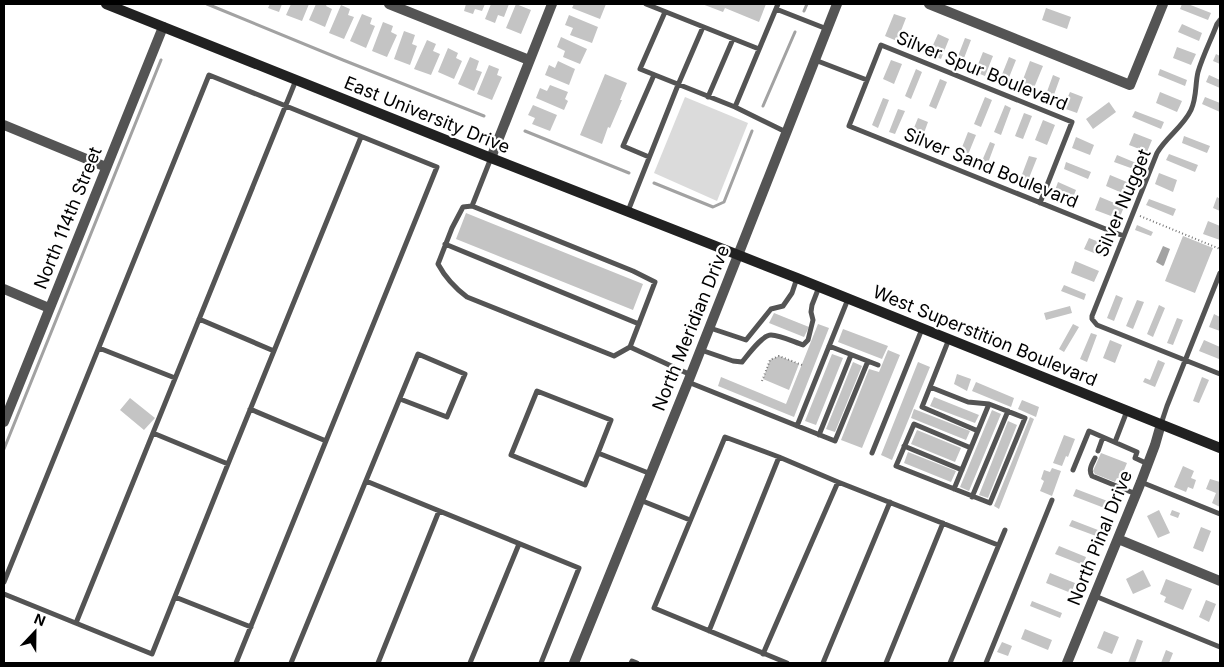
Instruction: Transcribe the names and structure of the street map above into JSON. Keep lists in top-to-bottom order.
{
  "streets": {
    "main road": ["East University Drive", "West Superstition Boulevard"],
    "street": ["North 114th Street", "North Meridian Drive", "North Pinal Drive"],
    "lane": ["Silver Spur Boulevard", "Silver Sand Boulevard", "Silver Nugget"]
  },
  "crossings": [
    ["Silver Spur Boulevard", "Silver Sand Boulevard"],
    ["East University Drive", "North 114th Street"],
    ["East University Drive", "North Meridian Drive"],
    ["East University Drive", "West Superstition Boulevard"],
    ["Silver Sand Boulevard", "Silver Nugget"],
    ["North Meridian Drive", "West Superstition Boulevard"],
    ["West Superstition Boulevard", "North Pinal Drive"]
  ],
  "north": "top"
}
